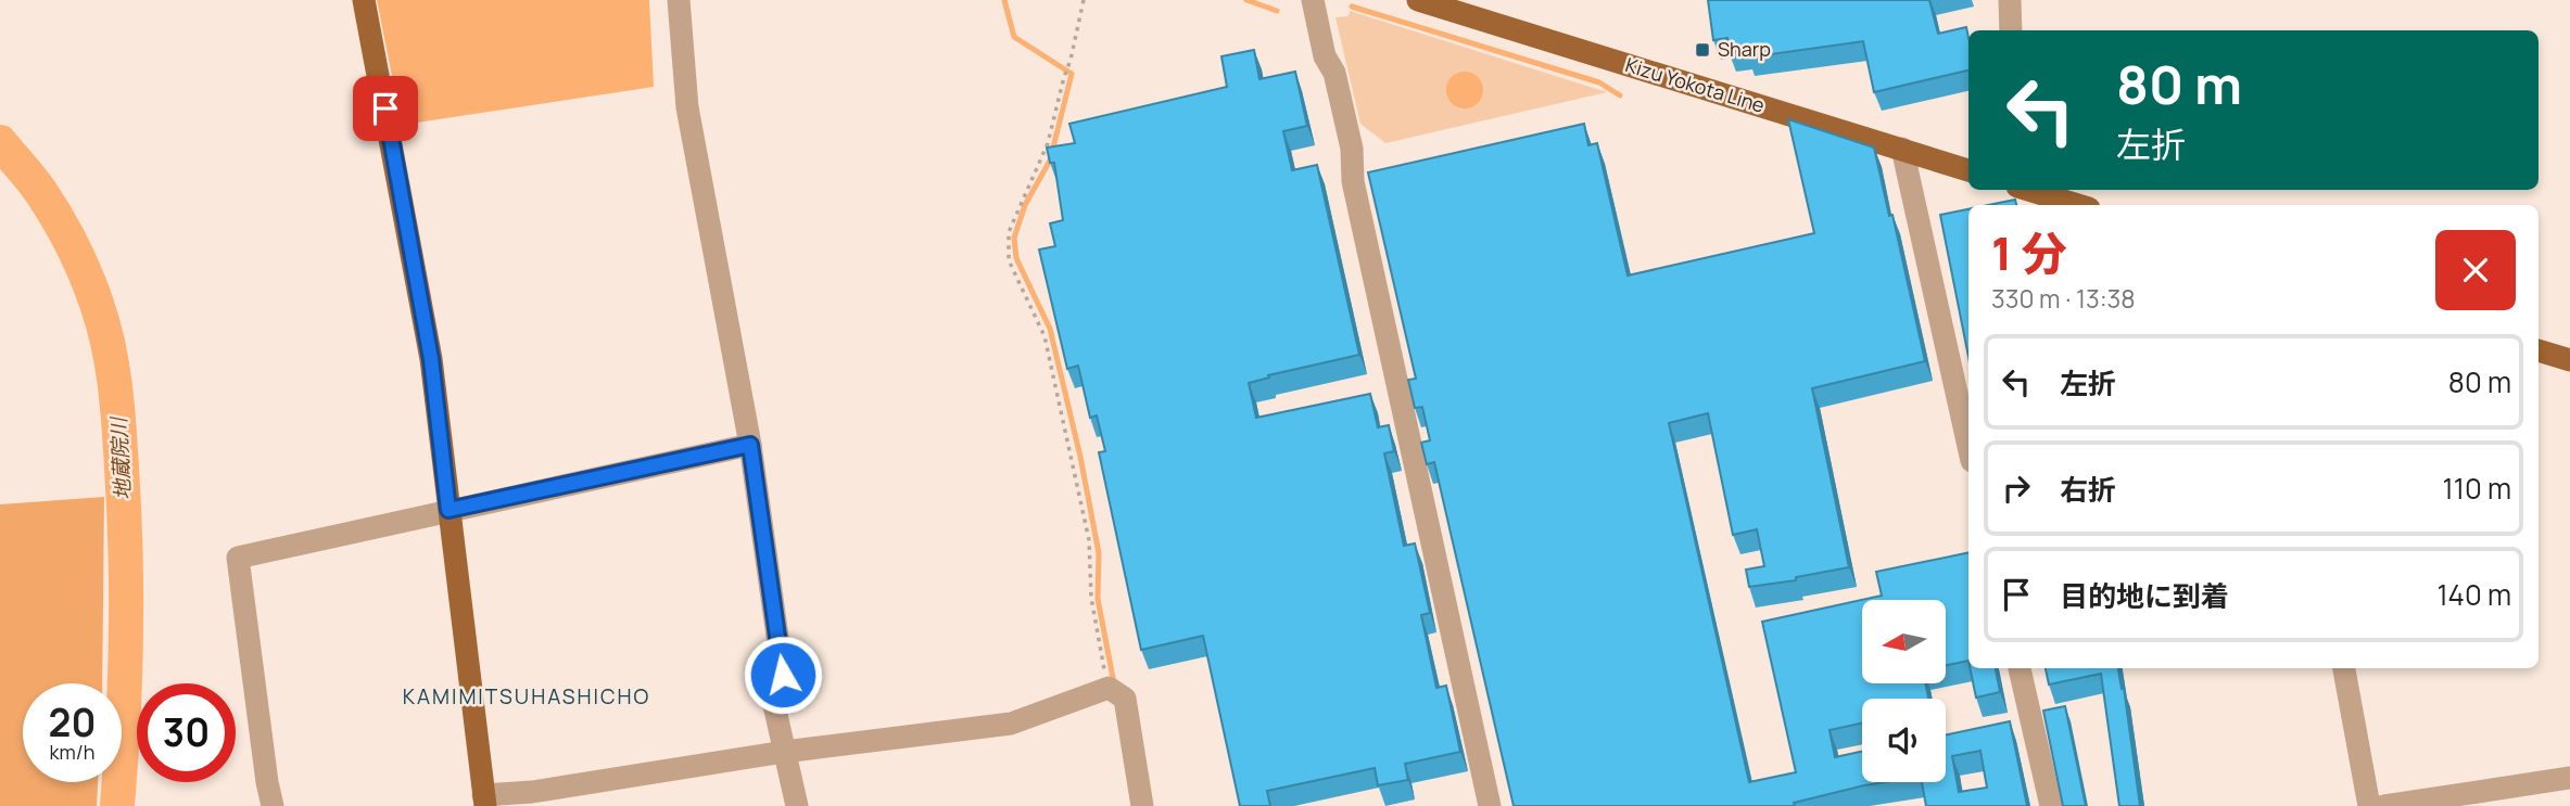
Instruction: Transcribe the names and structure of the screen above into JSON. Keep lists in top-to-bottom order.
{
  "streets": {
    "main road": ["Kizu Yokota Line"]
  },
  "districts": ["KAMIMITSUHASHICHO"],
  "water": ["地蔵院川"],
  "places": {
    "transit": ["Sharp"]
  },
  "north": "left",
  "page": {
    "turn": ["80 m", "左折"],
    "heading": ["1 分", "330 m · 13:38"],
    "list": [
      {
        "name": "左折",
        "value": "80 m"
      },
      {
        "name": "右折",
        "value": "110 m"
      },
      {
        "name": "目的地に到着",
        "value": "140 m"
      }
    ],
    "speed": "20 km/h",
    "limit": "30"
  }
}
